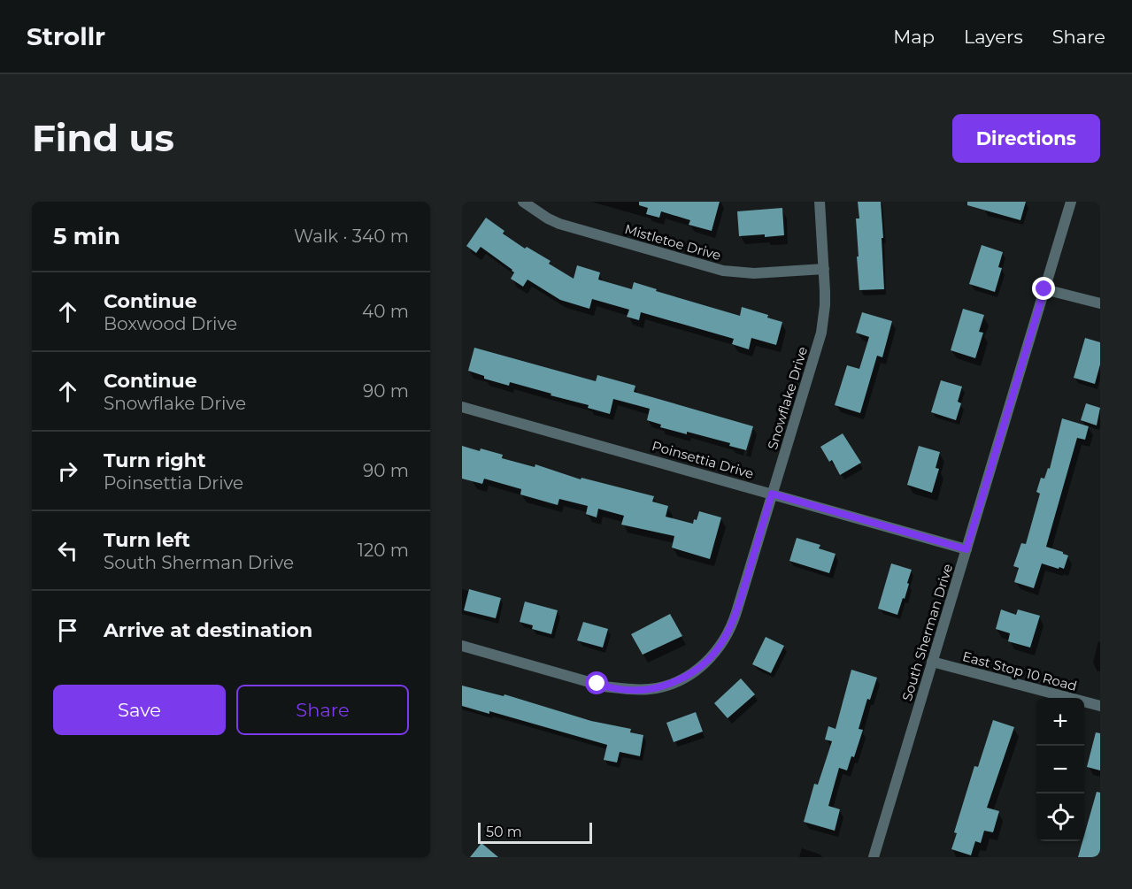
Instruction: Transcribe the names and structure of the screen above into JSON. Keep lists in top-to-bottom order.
{
  "streets": {
    "street": [
      "Mistletoe Drive",
      "Snowflake Drive",
      "Poinsettia Drive",
      "South Sherman Drive",
      "East Stop 10 Road"
    ]
  },
  "crossings": [
    ["Mistletoe Drive", "Snowflake Drive"],
    ["Snowflake Drive", "Poinsettia Drive"],
    ["Poinsettia Drive", "South Sherman Drive"],
    ["South Sherman Drive", "East Stop 10 Road"]
  ],
  "scale_bar": "50 m",
  "page": {
    "header": "Strollr",
    "nav": ["Map", "Layers", "Share"],
    "buttons": [
      "Directions",
      ["Save", "Share"]
    ],
    "title": "Find us",
    "heading": ["5 min", "Walk · 340 m"],
    "list": [
      ["Continue", "Boxwood Drive", "40 m"],
      ["Continue", "Snowflake Drive", "90 m"],
      ["Turn right", "Poinsettia Drive", "90 m"],
      ["Turn left", "South Sherman Drive", "120 m"],
      "Arrive at destination"
    ],
    "map_buttons": ["+", "−"],
    "scale": "50 m"
  }
}
